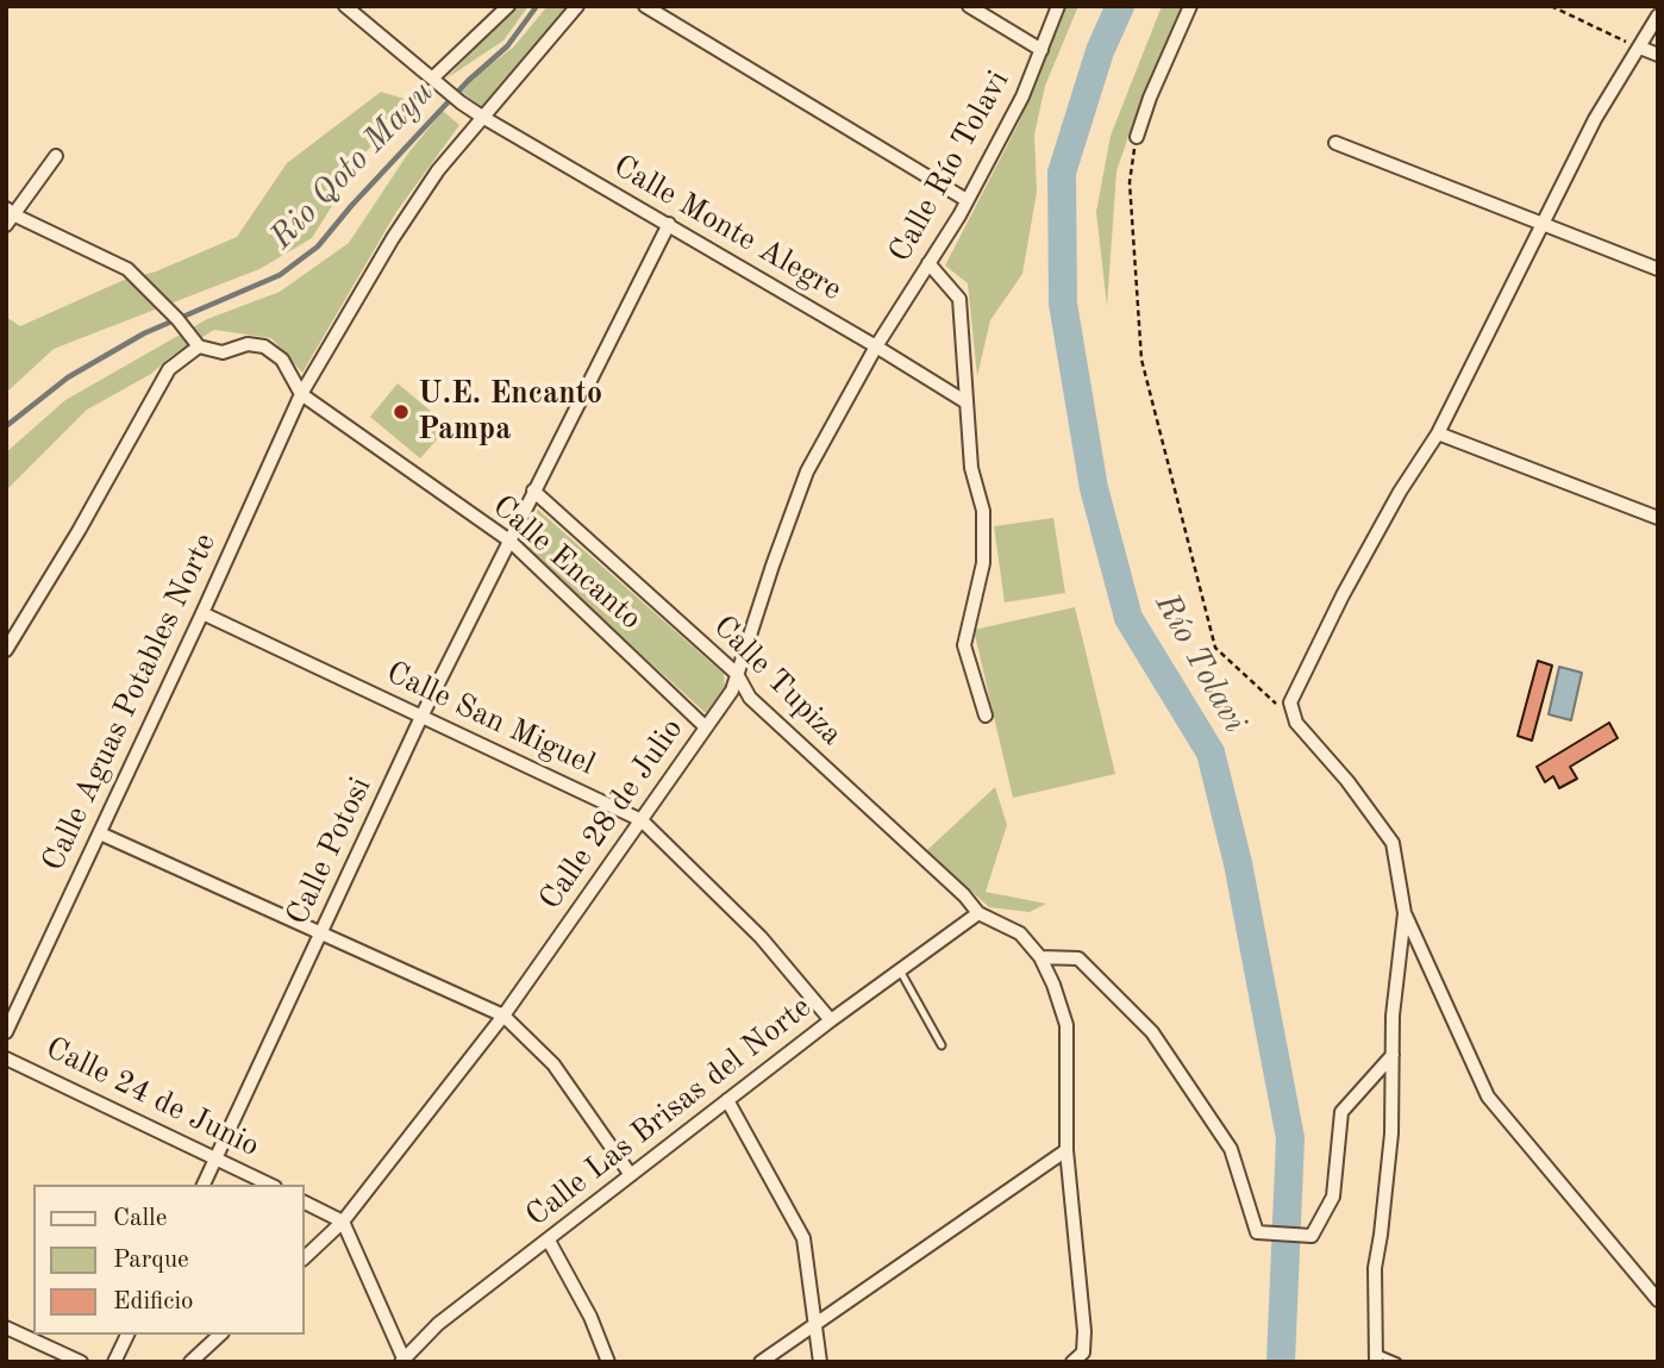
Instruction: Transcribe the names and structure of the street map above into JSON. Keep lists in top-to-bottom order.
{
  "streets": {
    "street": [
      "Calle Río Tolavi",
      "Calle Monte Alegre",
      "Calle Encanto",
      "Calle Tupiza",
      "Calle Aguas Potables Norte",
      "Calle San Miguel",
      "Calle 28 de Julio",
      "Calle Potosi",
      "Calle 24 de Junio",
      "Calle Las Brisas del Norte"
    ]
  },
  "crossings": [
    ["Calle Río Tolavi", "Calle Monte Alegre"],
    ["Calle Río Tolavi", "Calle 28 de Julio"],
    ["Calle Monte Alegre", "Calle Aguas Potables Norte"],
    ["Calle Monte Alegre", "Calle 28 de Julio"],
    ["Calle Monte Alegre", "Calle Potosi"],
    ["Calle Encanto", "Calle Aguas Potables Norte"],
    ["Calle Encanto", "Calle 28 de Julio"],
    ["Calle Encanto", "Calle Potosi"],
    ["Calle Tupiza", "Calle 28 de Julio"],
    ["Calle Tupiza", "Calle Potosi"],
    ["Calle Tupiza", "Calle Las Brisas del Norte"],
    ["Calle Aguas Potables Norte", "Calle San Miguel"],
    ["Calle San Miguel", "Calle 28 de Julio"],
    ["Calle San Miguel", "Calle Potosi"],
    ["Calle San Miguel", "Calle Las Brisas del Norte"],
    ["Calle Potosi", "Calle 24 de Junio"]
  ],
  "water": ["Rio Qoto Mayu", "Río Tolavi"],
  "places": ["U.E. Encanto Pampa"],
  "legend": ["Calle", "Parque", "Edificio"]
}
